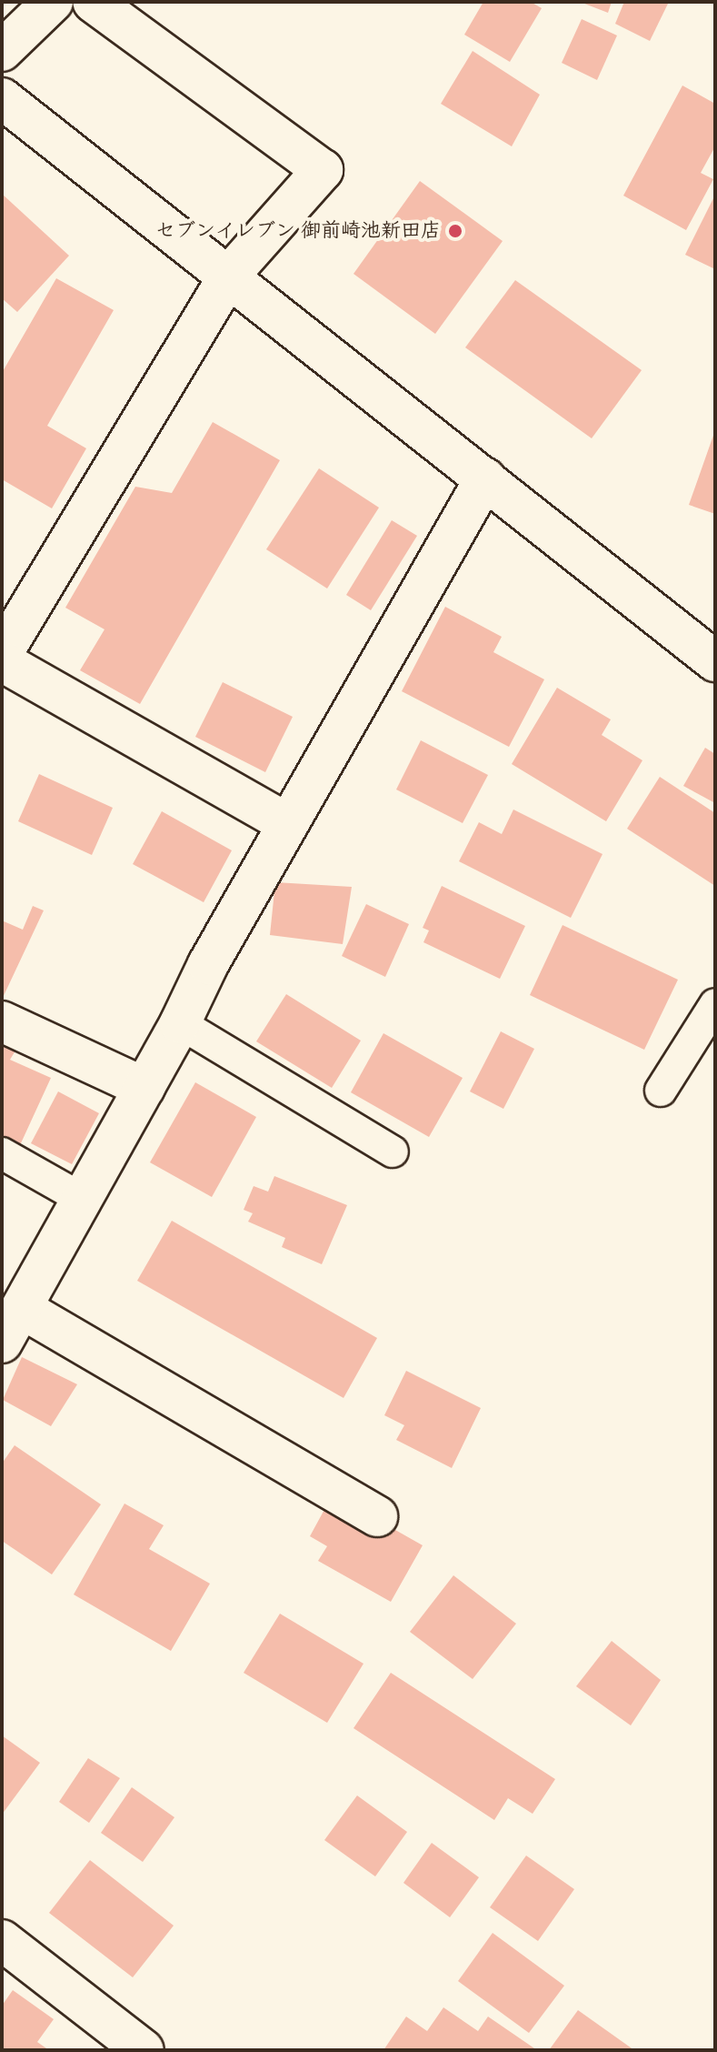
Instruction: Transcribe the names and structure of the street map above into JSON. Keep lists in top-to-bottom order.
{
  "places": ["セブンイレブン 御前崎池新田店"]
}
